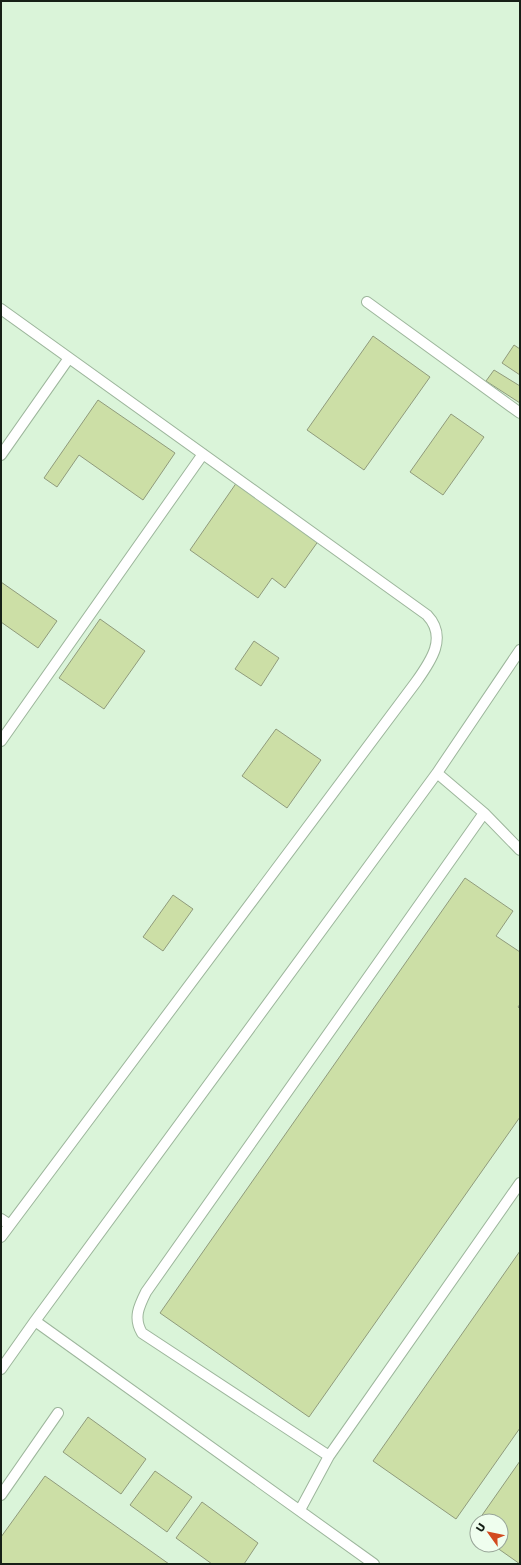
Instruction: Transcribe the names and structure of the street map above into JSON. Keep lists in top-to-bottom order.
{
  "north": "top left"
}
